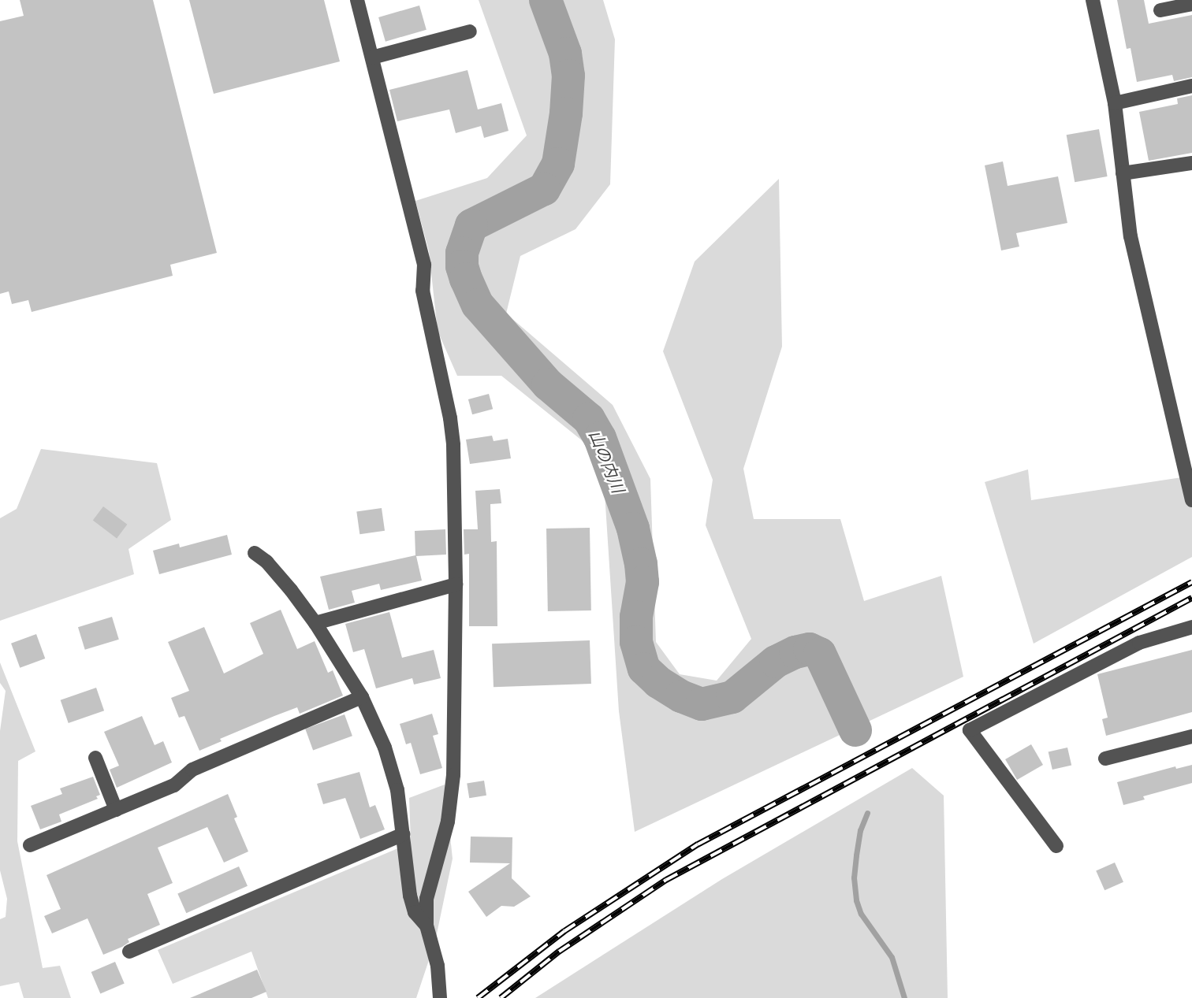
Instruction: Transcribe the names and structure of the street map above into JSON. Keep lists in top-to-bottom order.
{
  "water": ["山の内川"]
}
